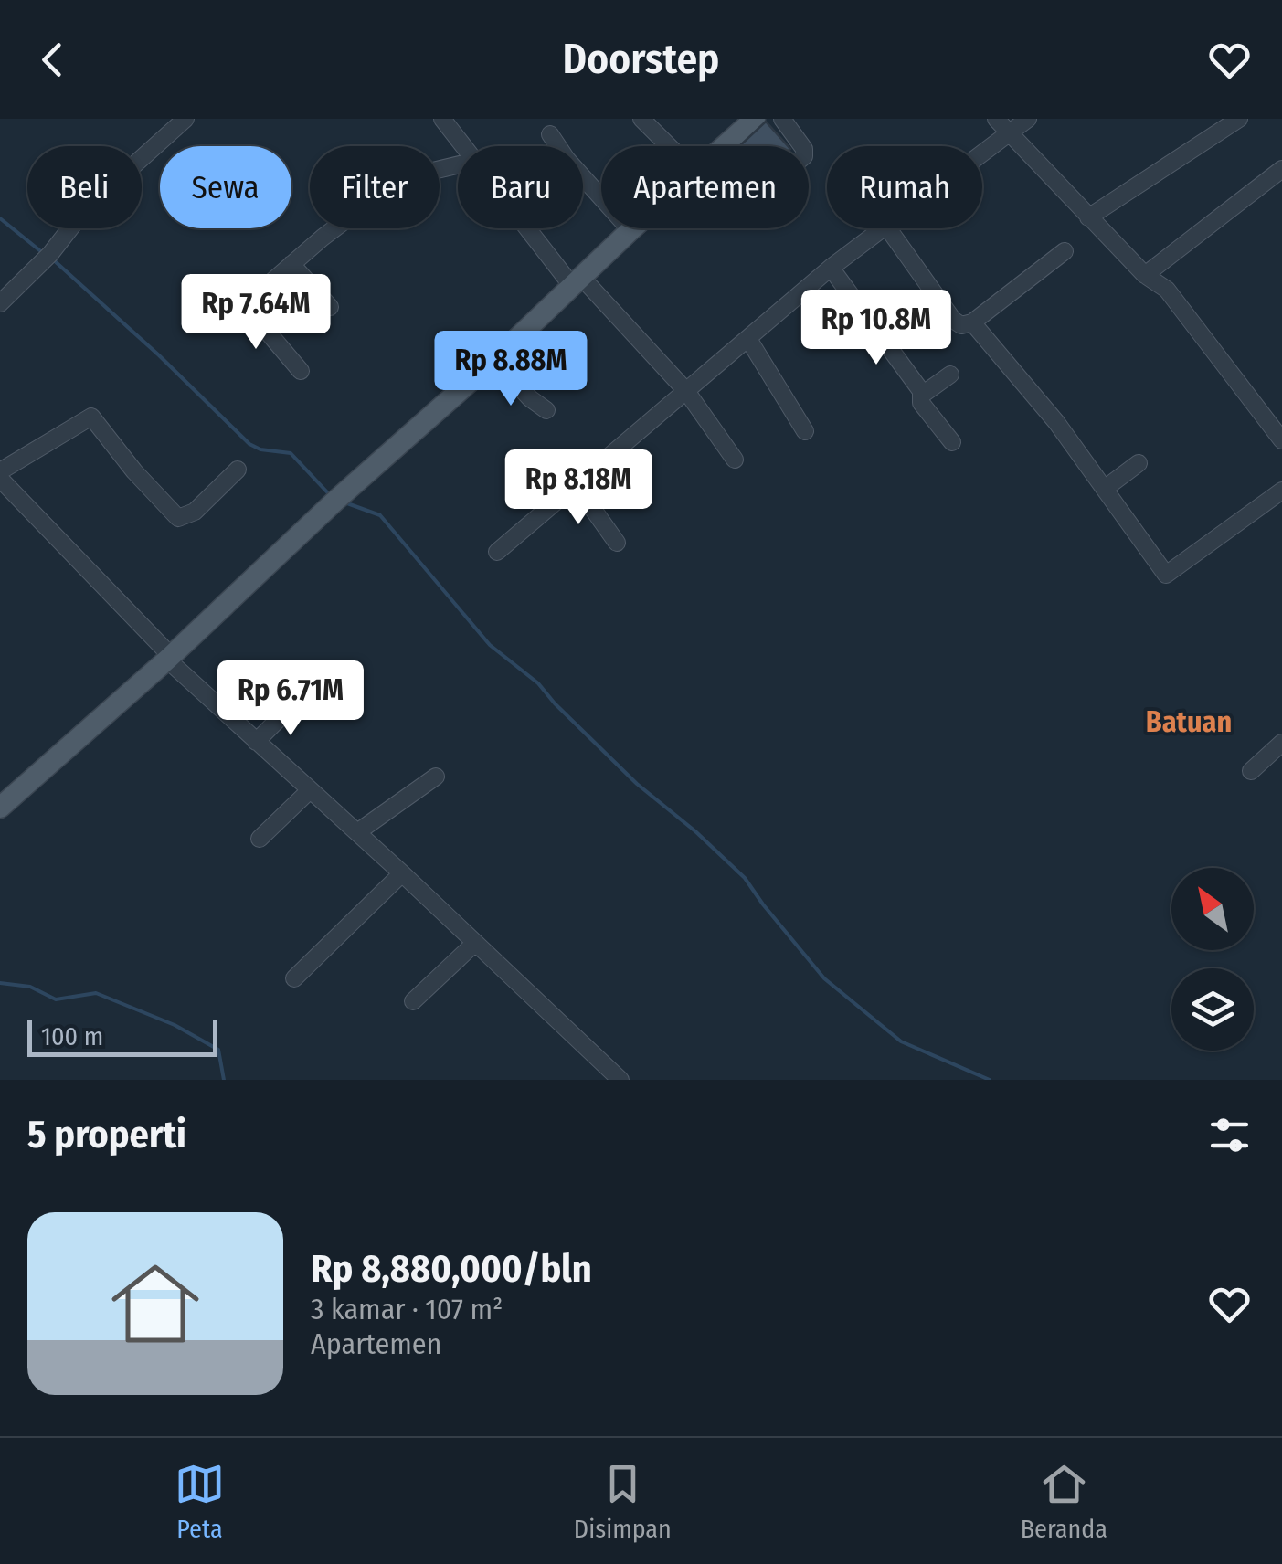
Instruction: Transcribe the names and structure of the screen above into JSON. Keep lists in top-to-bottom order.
{
  "districts": ["Batuan"],
  "scale_bar": "100 m",
  "north": "top left",
  "page": {
    "header": "Doorstep",
    "chip": [
      "Beli",
      "Sewa",
      "Filter",
      "Baru",
      "Apartemen",
      "Rumah"
    ],
    "price": [
      "Rp 7.64M",
      "Rp 10.8M",
      "Rp 8.88M",
      "Rp 8.18M",
      "Rp 6.71M"
    ],
    "scale": "100 m",
    "heading": "5 properti",
    "list": [
      {
        "name": "Rp 8,880,000/bln",
        "note": "3 kamar · 107 m² · Apartemen"
      }
    ],
    "tabs": ["Peta", "Disimpan", "Beranda"]
  }
}
